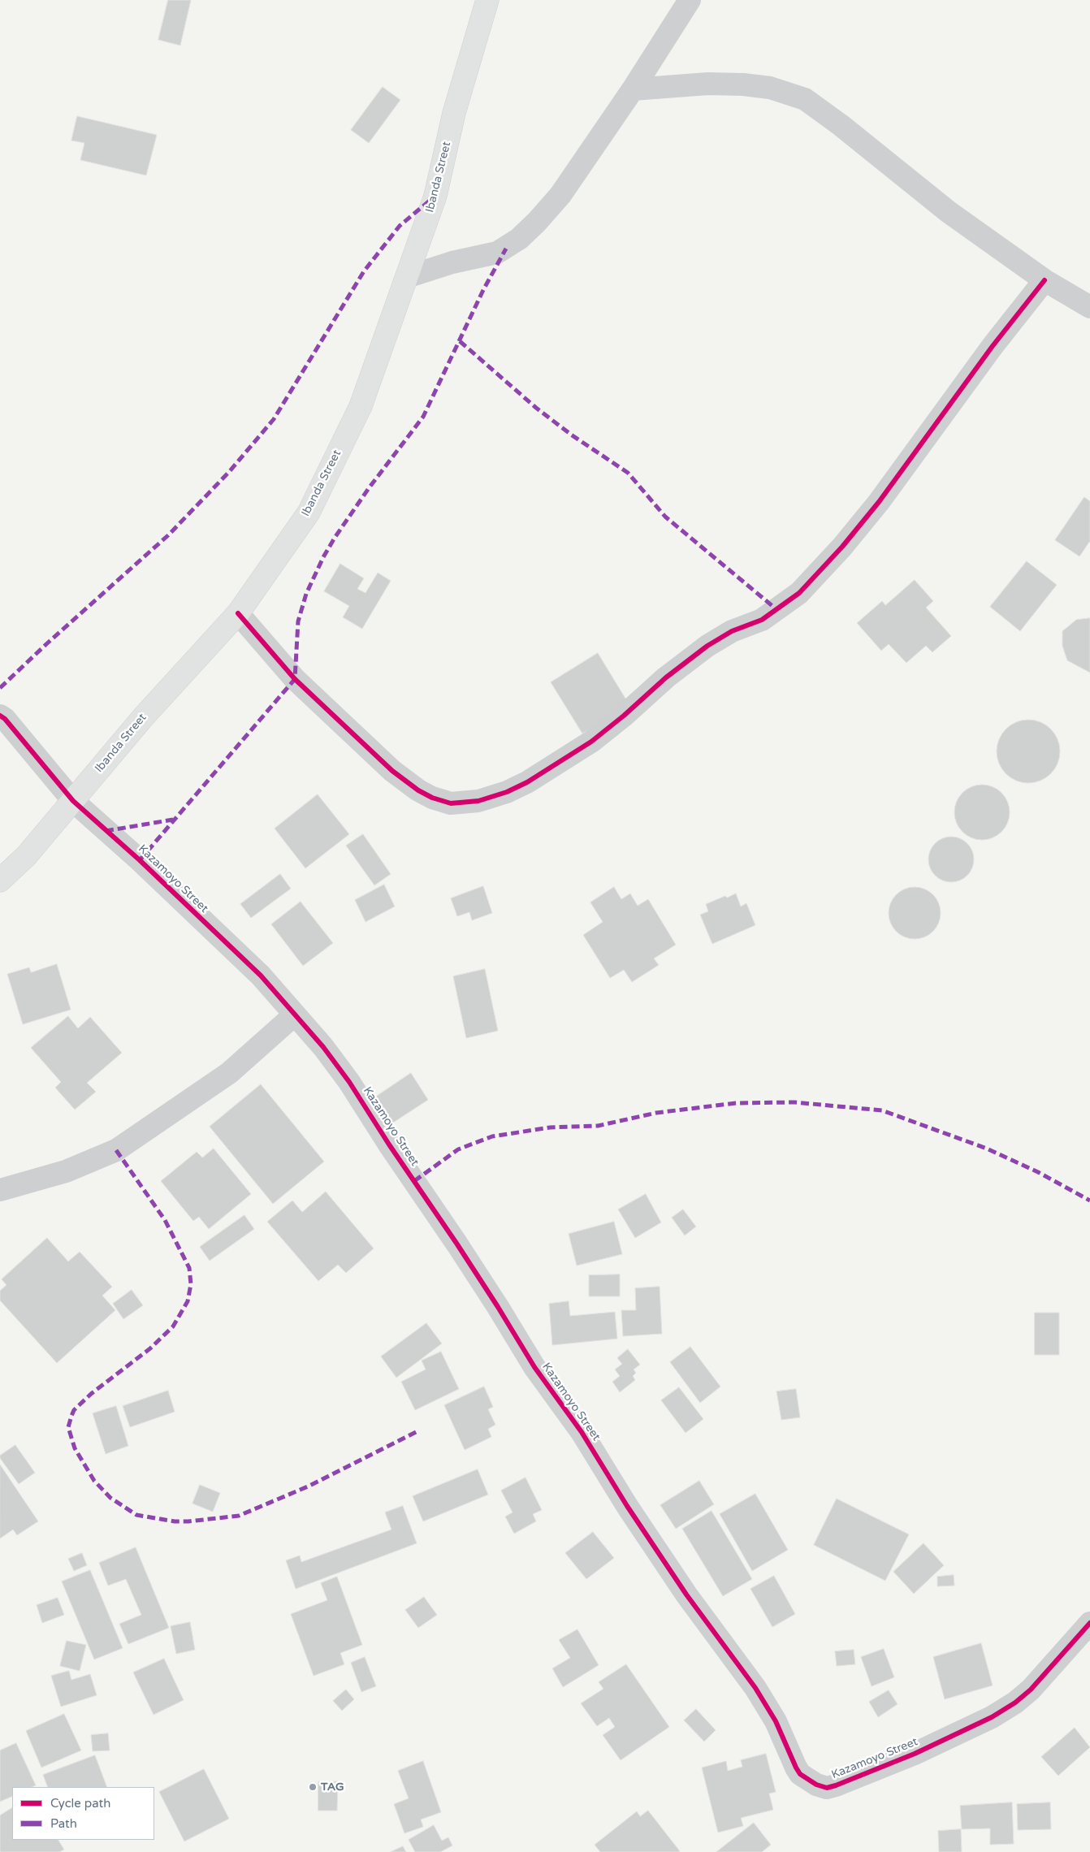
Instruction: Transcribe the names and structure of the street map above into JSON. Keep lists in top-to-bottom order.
{
  "streets": {
    "street": ["Ibanda Street", "Kazamoyo Street"]
  },
  "crossings": [
    ["Ibanda Street", "Kazamoyo Street"]
  ],
  "places": ["TAG"],
  "legend": ["Cycle path", "Path"]
}
